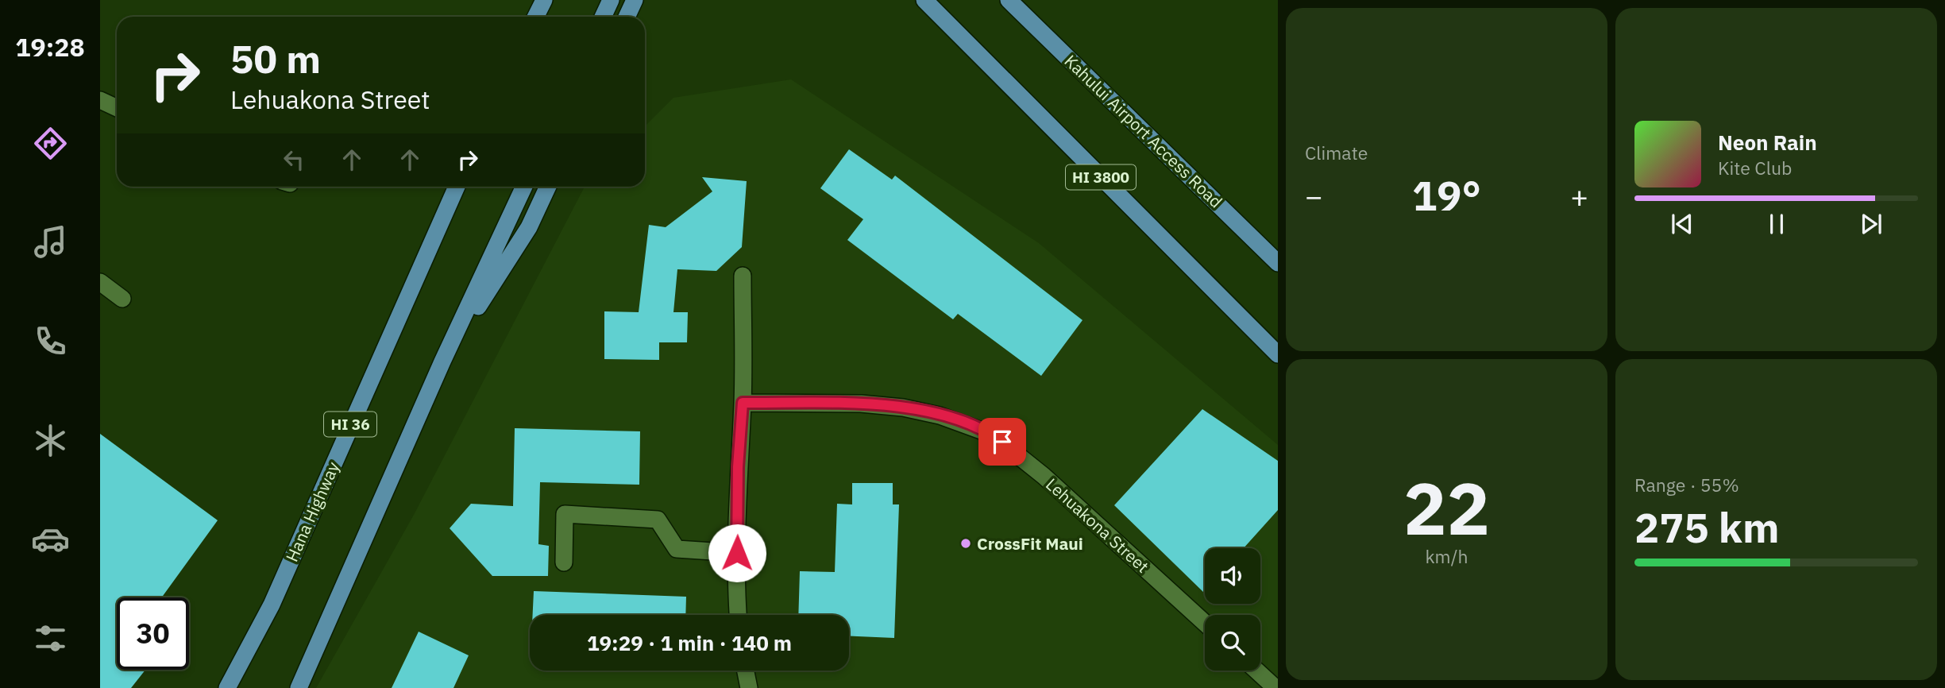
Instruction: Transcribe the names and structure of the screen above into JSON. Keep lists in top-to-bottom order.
{
  "streets": {
    "main road": [
      "Kahului Airport Access Road",
      "HI 3800",
      "HI 36",
      "Hana Highway"
    ],
    "street": ["Lehuakona Street"]
  },
  "places": ["CrossFit Maui"],
  "page": {
    "tabs": "19:28",
    "tile": [
      "Climate",
      ["22", "km/h"],
      ["Range · 55%", "275 km"]
    ],
    "turn": ["50 m", "Lehuakona Street"],
    "song": ["Neon Rain", "Kite Club"],
    "heat": ["−", "19°", "+"],
    "limit": "30",
    "trip": "19:29 · 1 min · 140 m"
  }
}
